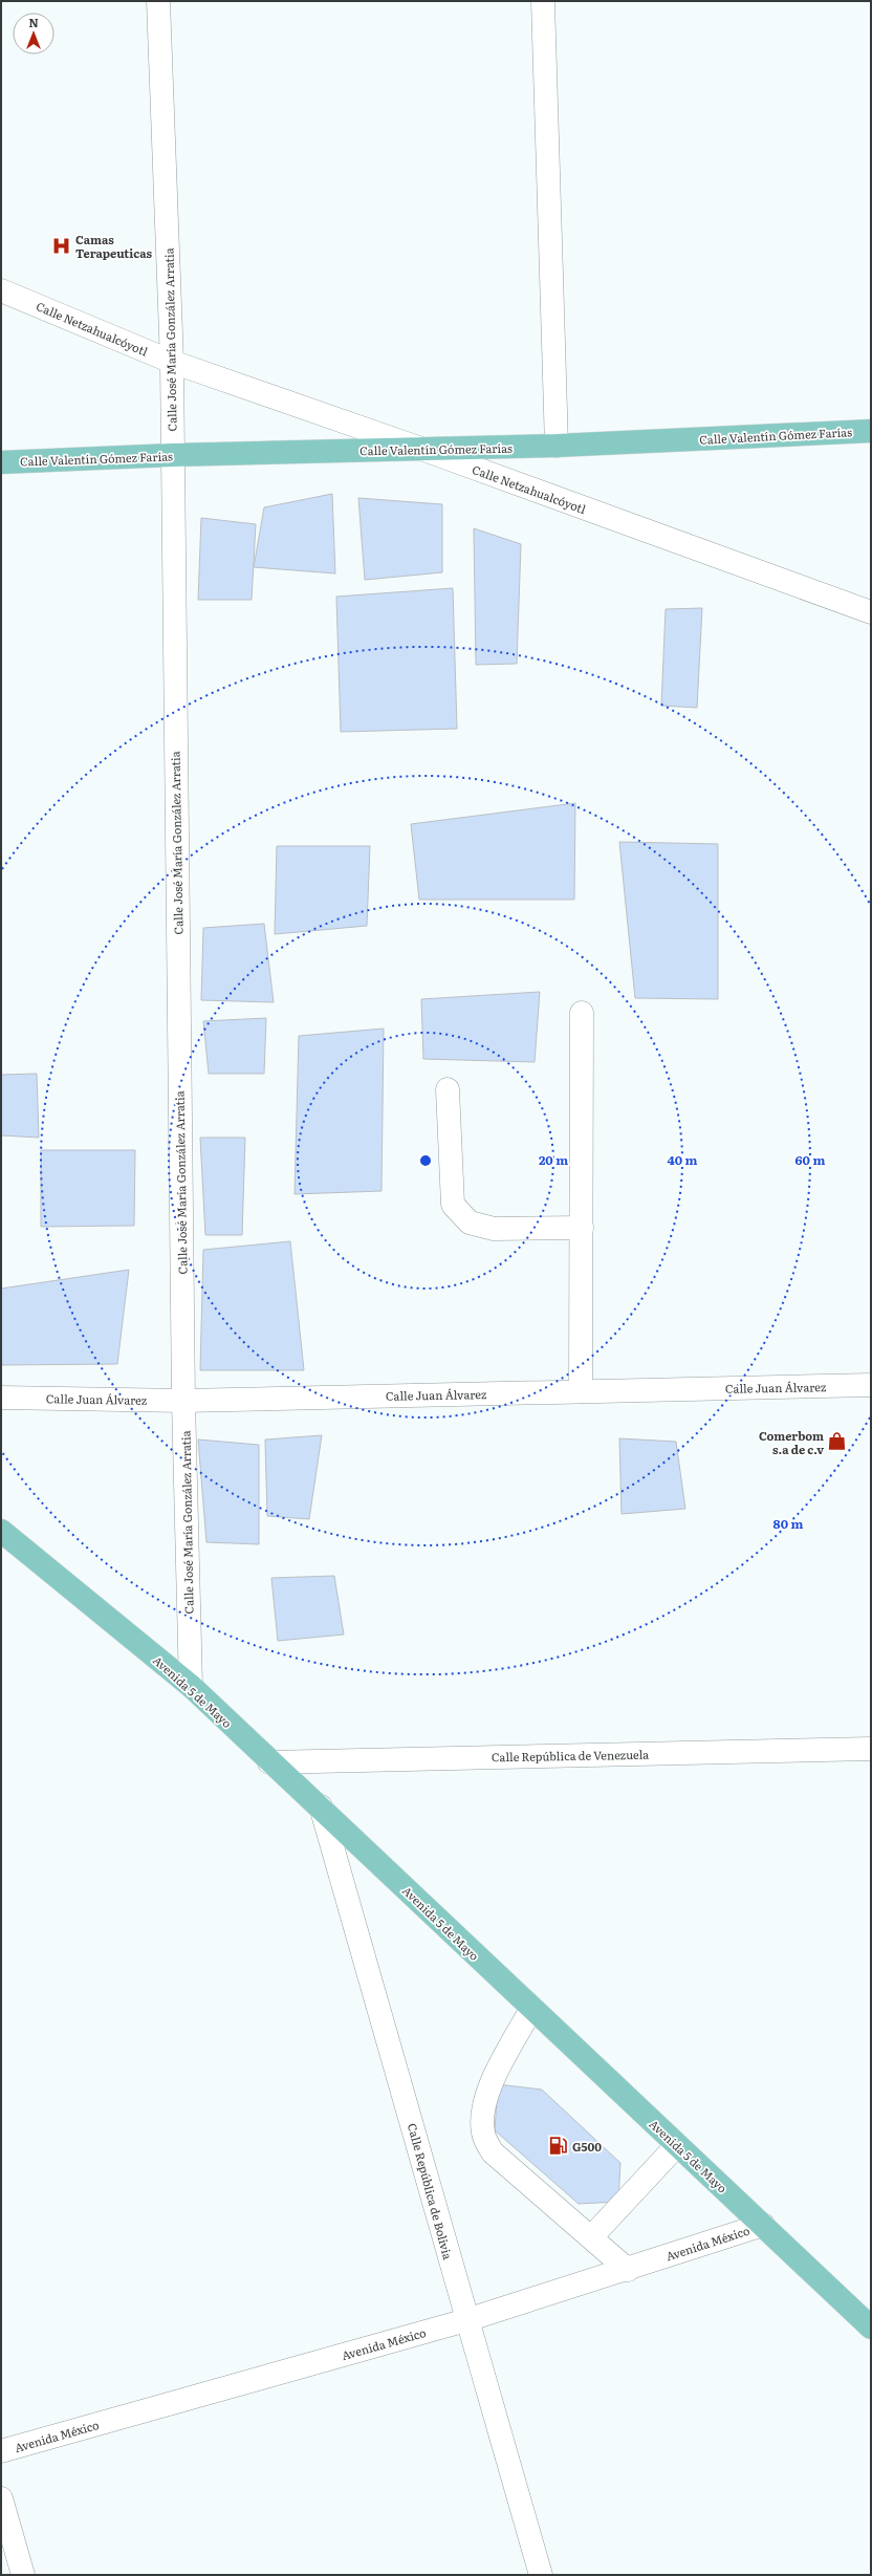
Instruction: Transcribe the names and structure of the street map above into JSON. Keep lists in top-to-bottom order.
{
  "streets": {
    "main road": ["Calle Valentín Gómez Farías", "Avenida 5 de Mayo"],
    "street": [
      "Calle Netzahualcóyotl",
      "Calle José María González Arratia",
      "Calle Juan Álvarez",
      "Calle República de Venezuela",
      "Calle República de Bolivia",
      "Avenida México"
    ]
  },
  "crossings": [
    ["Calle Netzahualcóyotl", "Calle José María González Arratia"],
    ["Calle Netzahualcóyotl", "Calle Valentín Gómez Farías"],
    ["Calle José María González Arratia", "Calle Valentín Gómez Farías"],
    ["Calle José María González Arratia", "Calle Juan Álvarez"],
    ["Calle José María González Arratia", "Avenida 5 de Mayo"],
    ["Avenida 5 de Mayo", "Calle República de Venezuela"],
    ["Avenida 5 de Mayo", "Calle República de Bolivia"],
    ["Avenida 5 de Mayo", "Avenida México"],
    ["Calle República de Bolivia", "Avenida México"]
  ],
  "places": {
    "hospital": ["Camas Terapeuticas"],
    "shop": ["Comerbom s.a de c.v"],
    "fuel station": ["G500"]
  },
  "north": "top",
  "rings": [
    "20 m",
    "40 m",
    "60 m",
    "80 m"
  ]
}
